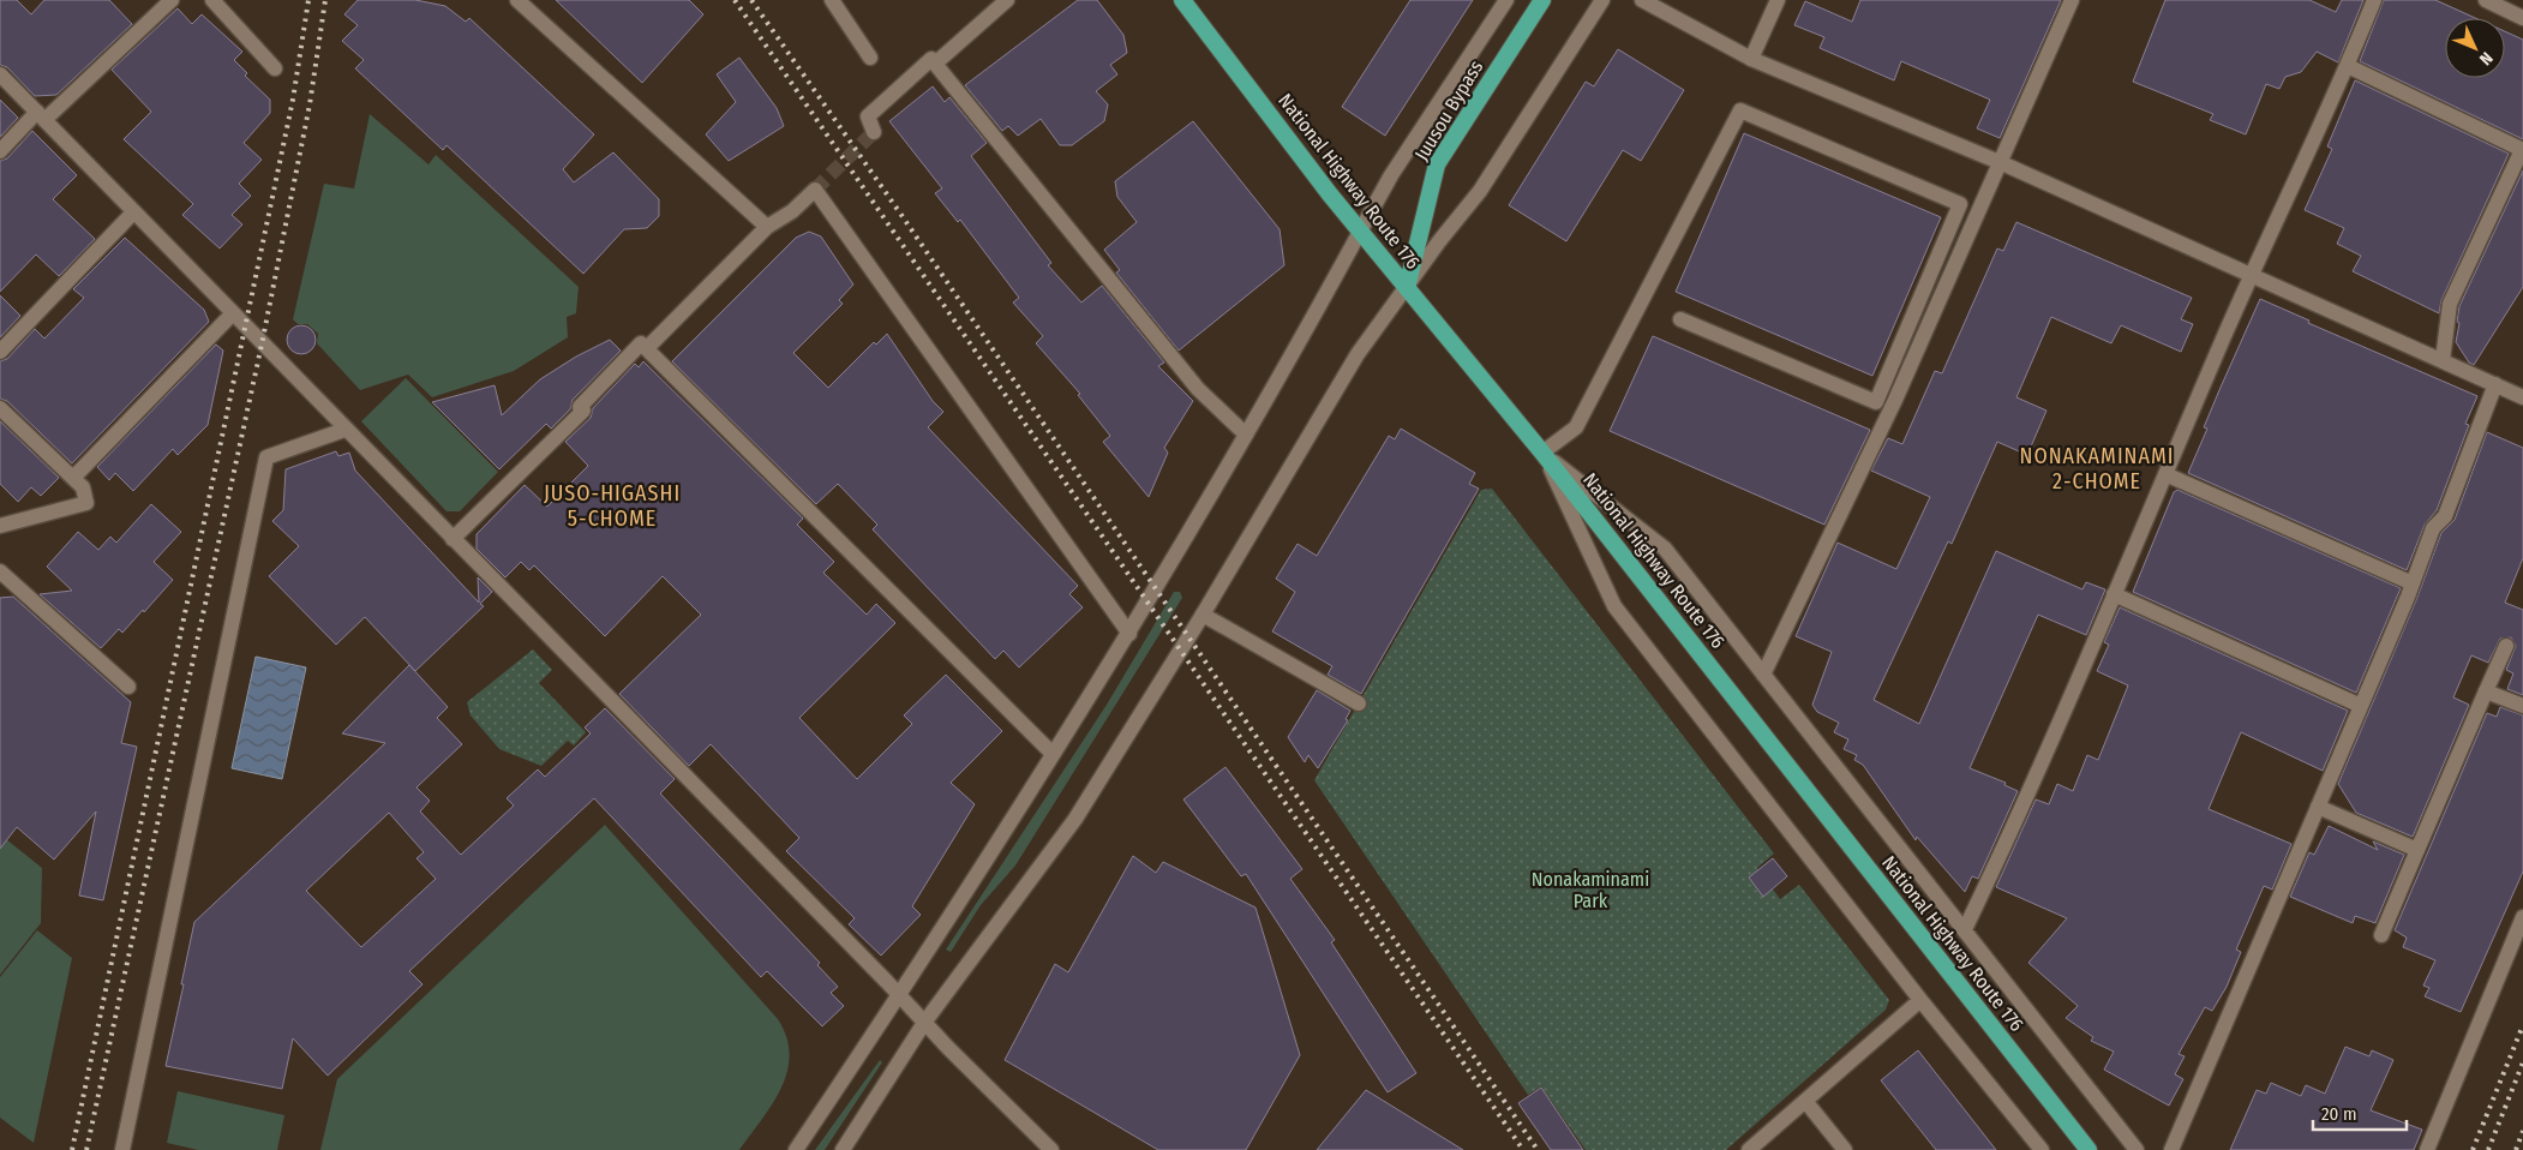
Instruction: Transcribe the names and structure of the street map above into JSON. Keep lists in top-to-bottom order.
{
  "streets": {
    "highway": ["Juusou Bypass", "National Highway Route 176"]
  },
  "crossings": [
    ["Juusou Bypass", "National Highway Route 176"]
  ],
  "districts": ["NONAKAMINAMI 2-CHOME", "JUSO-HIGASHI 5-CHOME"],
  "parks": ["Nonakaminami Park"],
  "scale_bar": "20 m",
  "north": "bottom right"
}
